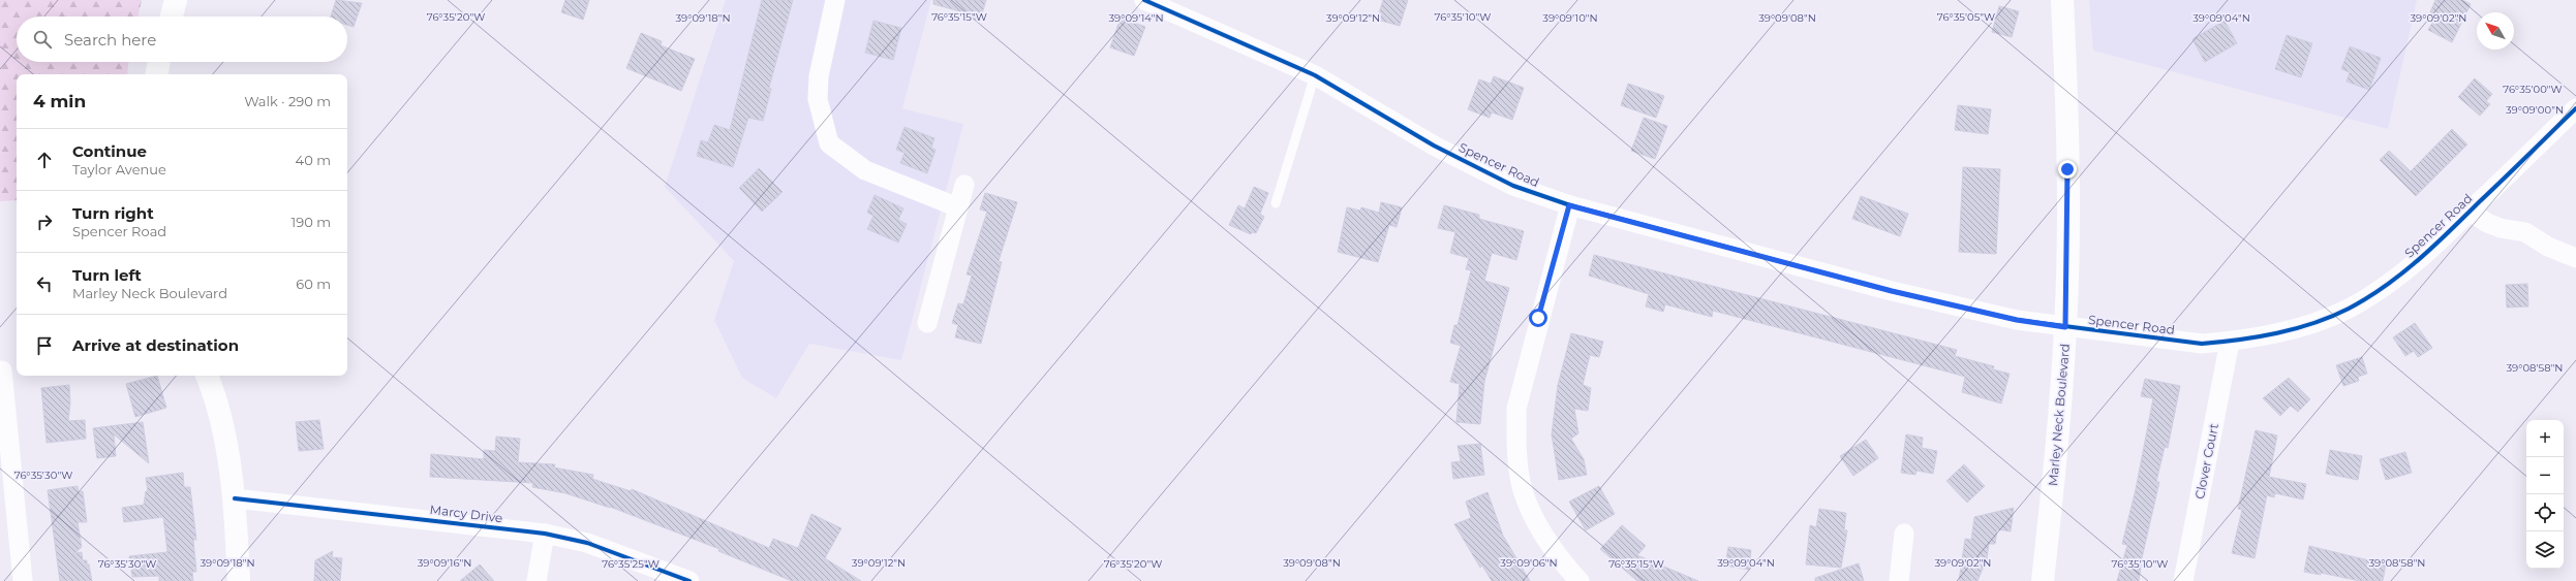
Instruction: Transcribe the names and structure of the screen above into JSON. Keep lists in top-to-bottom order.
{
  "streets": {
    "main road": ["Marley Neck Boulevard"],
    "street": ["Spencer Road", "Clover Court", "Marcy Drive"]
  },
  "crossings": [
    ["Spencer Road", "Marley Neck Boulevard"],
    ["Spencer Road", "Clover Court"]
  ],
  "north": "top left",
  "page": {
    "search": "Search here",
    "heading": ["4 min", "Walk · 290 m"],
    "list": [
      ["Continue", "Taylor Avenue", "40 m"],
      ["Turn right", "Spencer Road", "190 m"],
      ["Turn left", "Marley Neck Boulevard", "60 m"],
      "Arrive at destination"
    ],
    "map_buttons": ["+", "−"]
  },
  "coordinates": [
    "76°35'15\"W",
    "76°35'10\"W",
    "76°35'20\"W",
    "76°35'05\"W",
    "39°09'18\"N",
    "39°09'14\"N",
    "39°09'12\"N",
    "39°09'10\"N",
    "39°09'08\"N",
    "39°09'04\"N",
    "39°09'02\"N",
    "76°35'00\"W",
    "39°09'00\"N",
    "39°08'58\"N",
    "76°35'30\"W",
    "39°09'16\"N",
    "39°09'06\"N",
    "76°35'25\"W"
  ]
}
